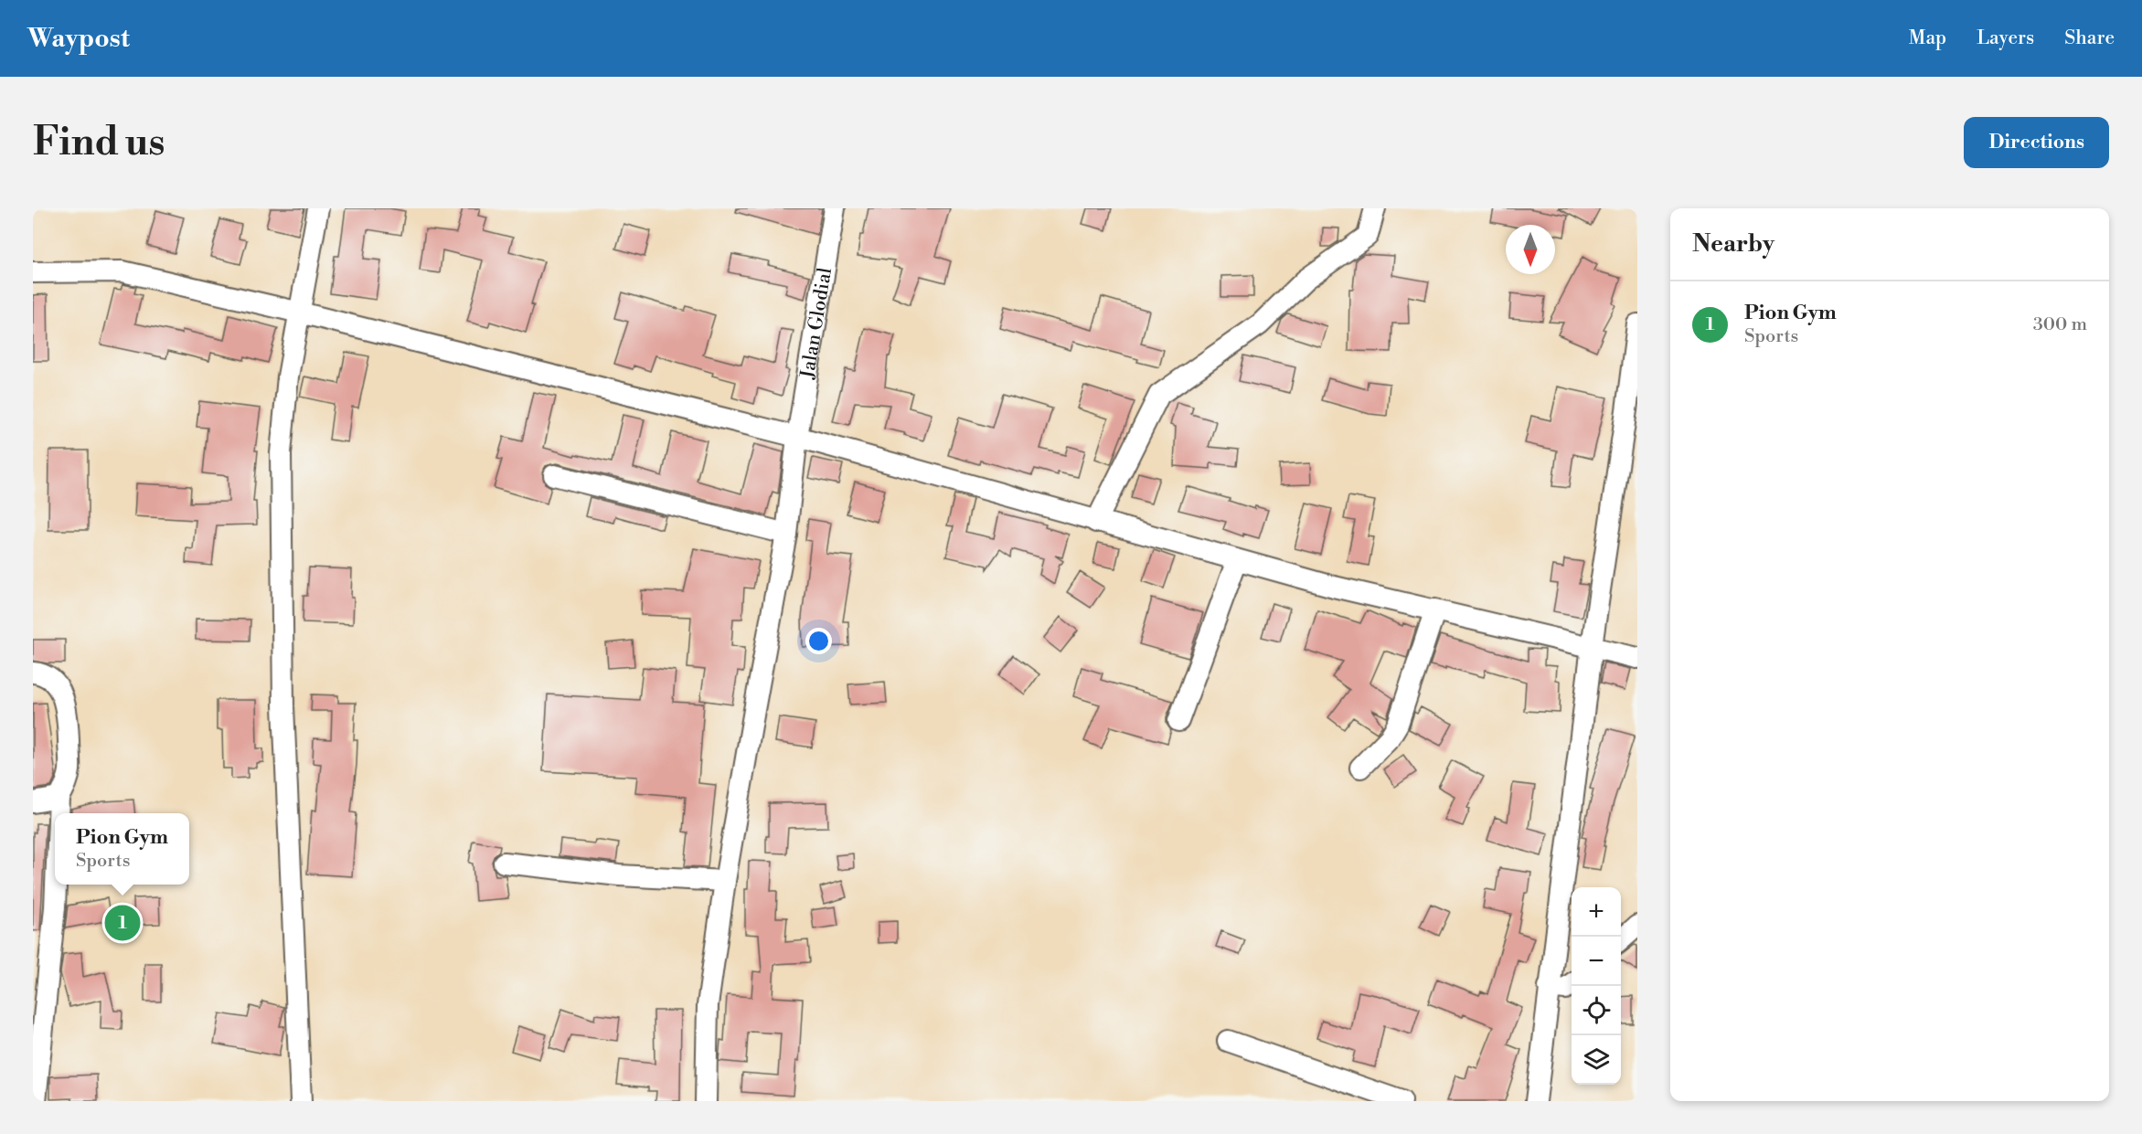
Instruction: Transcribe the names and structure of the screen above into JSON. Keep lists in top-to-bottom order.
{
  "streets": {
    "street": ["Jalan Glodial"]
  },
  "north": "bottom",
  "page": {
    "header": "Waypost",
    "nav": ["Map", "Layers", "Share"],
    "buttons": "Directions",
    "title": "Find us",
    "heading": "Nearby",
    "list": [
      {
        "mark": "1",
        "name": "Pion Gym",
        "note": "Sports",
        "value": "300 m"
      }
    ],
    "popup": ["Pion Gym", "Sports"],
    "map_buttons": ["+", "−"],
    "pins": "1"
  }
}
